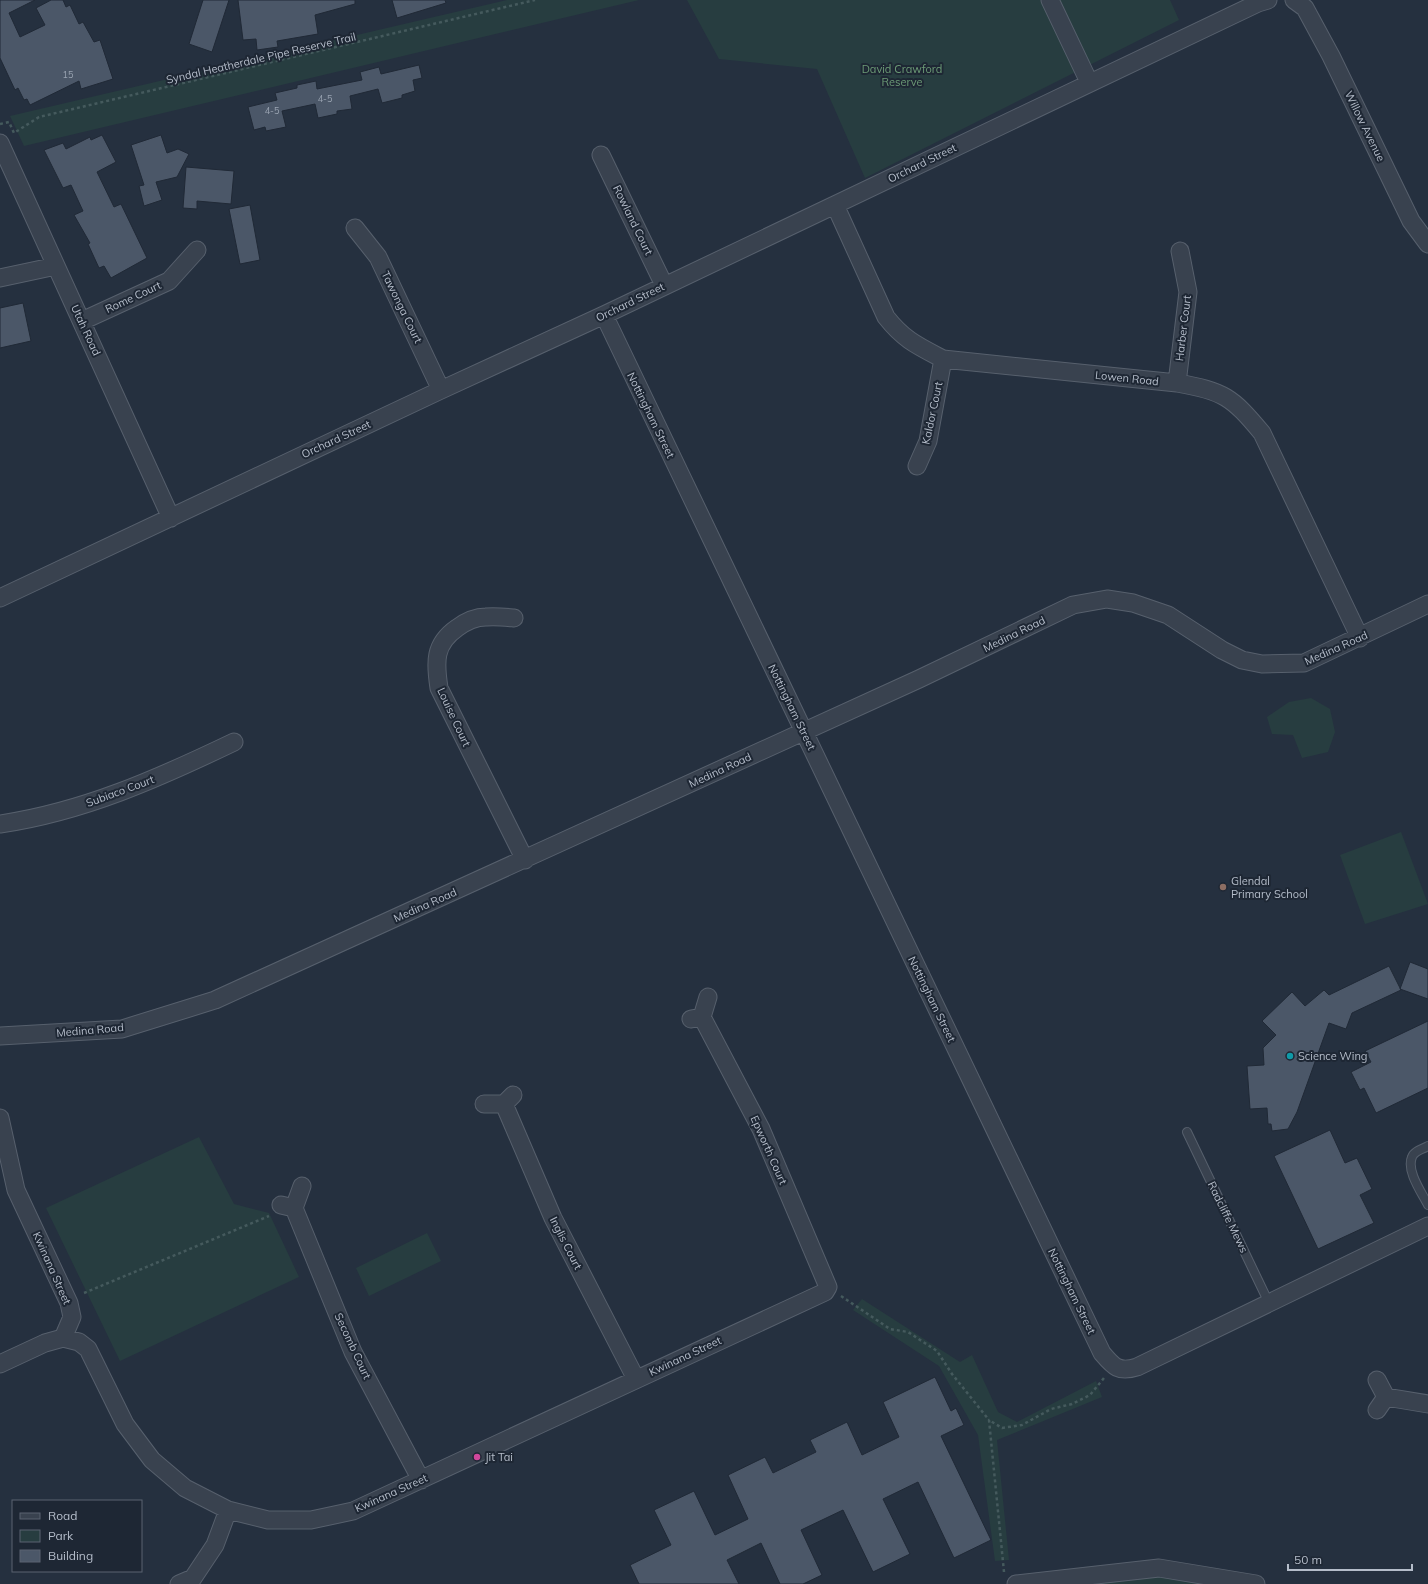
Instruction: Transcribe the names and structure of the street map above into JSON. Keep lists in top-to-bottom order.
{
  "streets": {
    "street": [
      "Willow Avenue",
      "Orchard Street",
      "Rowland Court",
      "Rome Court",
      "Tawonga Court",
      "Harber Court",
      "Utah Road",
      "Lowen Road",
      "Kaldor Court",
      "Nottingham Street",
      "Medina Road",
      "Louise Court",
      "Subiaco Court",
      "Epworth Court",
      "Inglis Court",
      "Kwinana Street",
      "Secomb Court"
    ],
    "lane": ["Radcliffe Mews"],
    "path": ["Syndal Heatherdale Pipe Reserve Trail"]
  },
  "crossings": [
    ["Orchard Street", "Rowland Court"],
    ["Orchard Street", "Tawonga Court"],
    ["Orchard Street", "Utah Road"],
    ["Orchard Street", "Lowen Road"],
    ["Orchard Street", "Nottingham Street"],
    ["Rome Court", "Utah Road"],
    ["Harber Court", "Lowen Road"],
    ["Lowen Road", "Kaldor Court"],
    ["Lowen Road", "Medina Road"],
    ["Nottingham Street", "Medina Road"],
    ["Medina Road", "Louise Court"],
    ["Epworth Court", "Kwinana Street"],
    ["Inglis Court", "Kwinana Street"],
    ["Kwinana Street", "Secomb Court"]
  ],
  "parks": ["David Crawford Reserve"],
  "places": ["Glendal Primary School", "Science Wing", "Jit Tai"],
  "house_numbers": ["15", "4-5", "4-5"],
  "legend": ["Road", "Park", "Building"],
  "scale_bar": "50 m"
}
